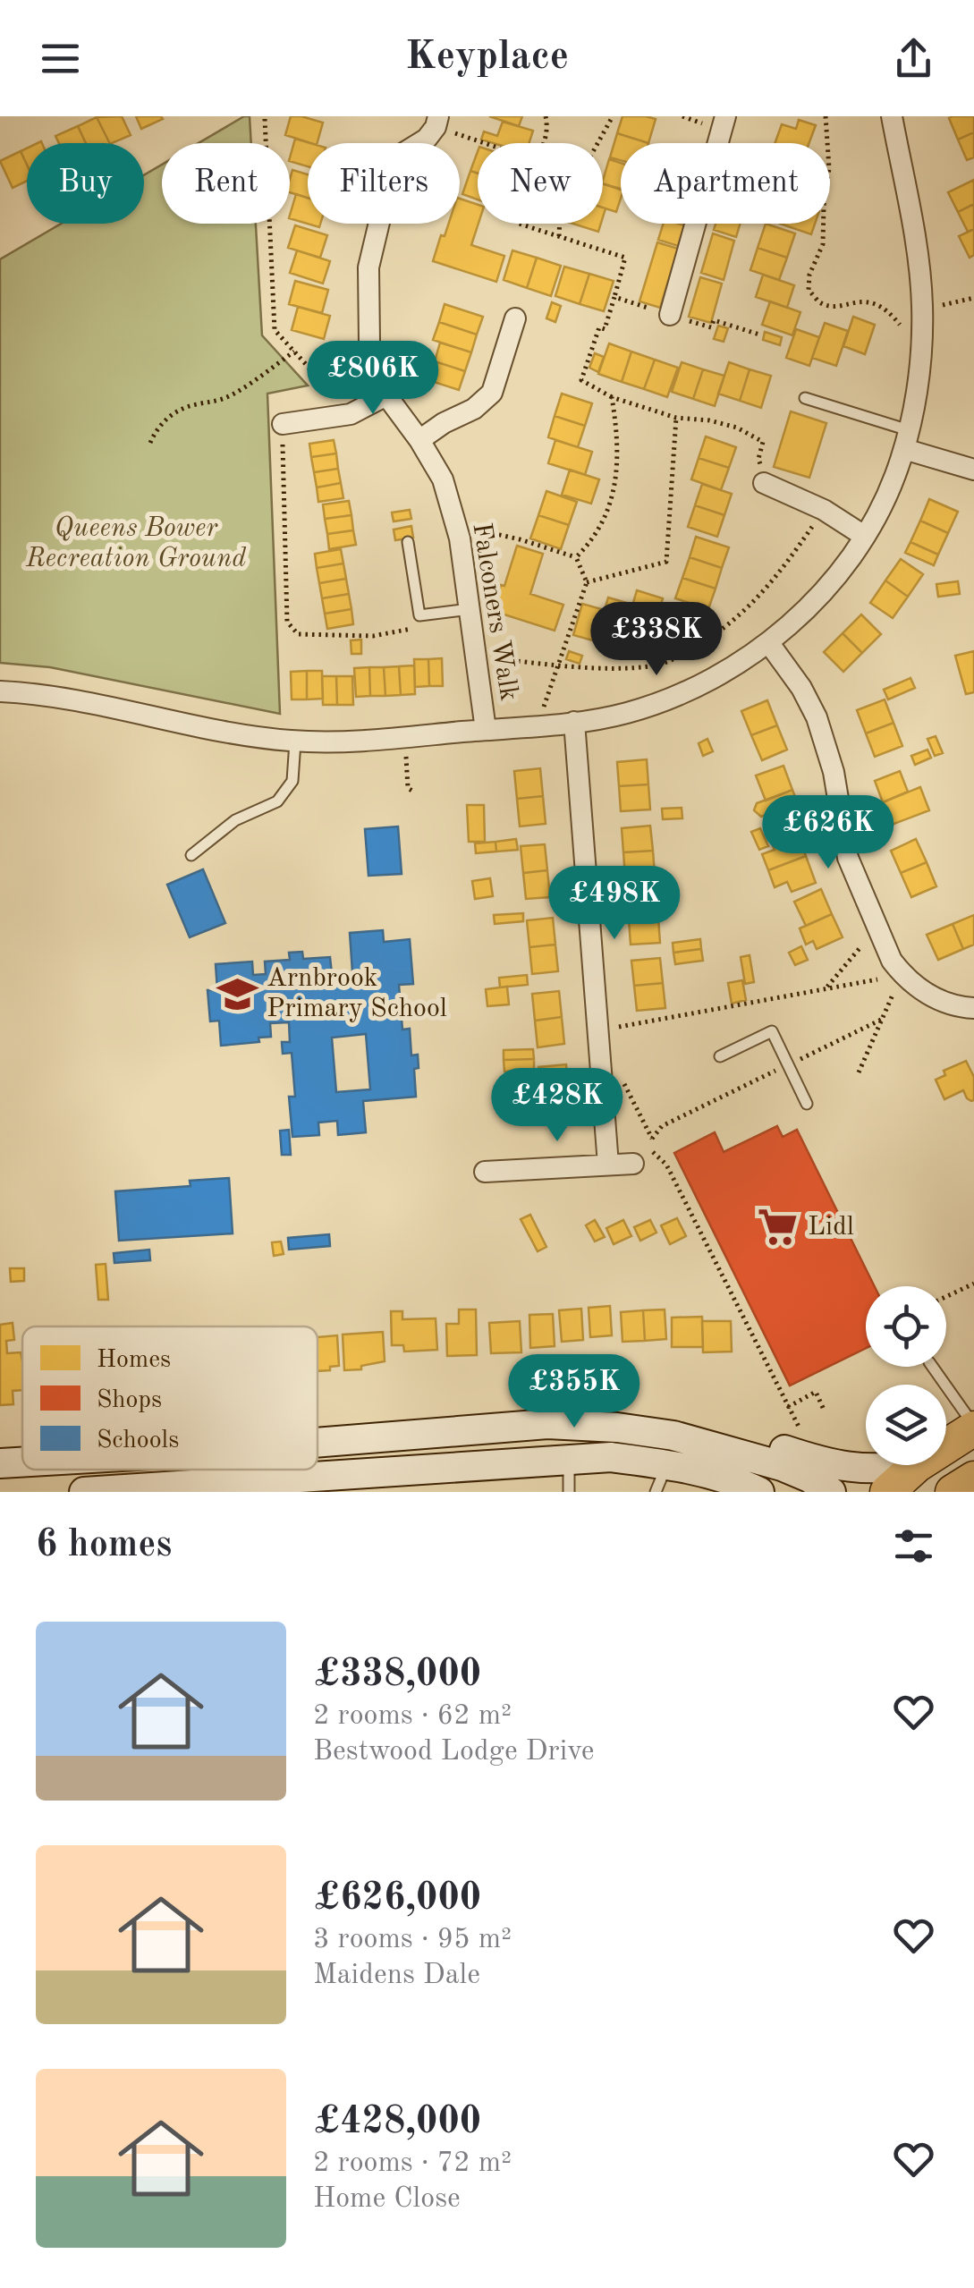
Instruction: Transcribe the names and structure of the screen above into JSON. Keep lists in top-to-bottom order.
{
  "streets": {
    "street": ["Falconers Walk"]
  },
  "parks": ["Queens Bower Recreation Ground"],
  "places": {
    "school or university": ["Arnbrook Primary School"],
    "supermarket": ["Lidl"]
  },
  "legend": ["Homes", "Shops", "Schools"],
  "page": {
    "header": "Keyplace",
    "chip": [
      "Buy",
      "Rent",
      "Filters",
      "New",
      "Apartment"
    ],
    "price": [
      "£806K",
      "£338K",
      "£626K",
      "£498K",
      "£428K",
      "£355K"
    ],
    "heading": "6 homes",
    "list": [
      {
        "name": "£338,000",
        "note": "2 rooms · 62 m² · Bestwood Lodge Drive"
      },
      {
        "name": "£626,000",
        "note": "3 rooms · 95 m² · Maidens Dale"
      },
      {
        "name": "£428,000",
        "note": "2 rooms · 72 m² · Home Close"
      }
    ]
  }
}
